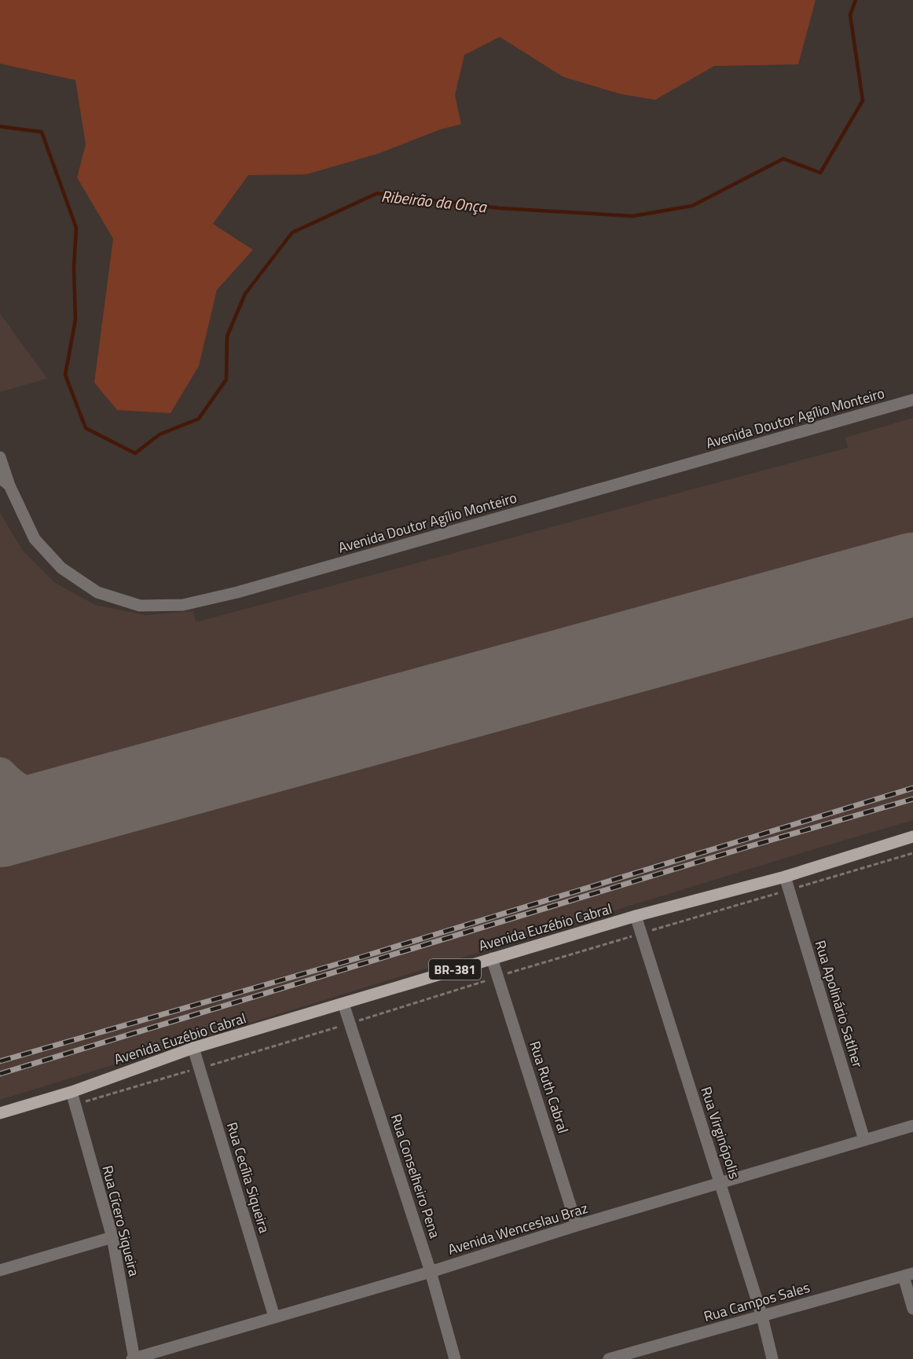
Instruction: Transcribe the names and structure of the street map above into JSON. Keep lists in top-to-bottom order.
{
  "streets": {
    "main road": ["Avenida Euzébio Cabral", "BR-381"],
    "street": [
      "Avenida Doutor Agílio Monteiro",
      "Rua Apolinário Satlher",
      "Rua Ruth Cabral",
      "Rua Virginópolis",
      "Rua Conselheiro Pena",
      "Rua Cecília Siqueira",
      "Rua Cícero Siqueira",
      "Avenida Wenceslau Braz",
      "Rua Campos Sales"
    ]
  },
  "crossings": [
    ["Avenida Euzébio Cabral", "Rua Apolinário Satlher"],
    ["Avenida Euzébio Cabral", "Rua Ruth Cabral"],
    ["Avenida Euzébio Cabral", "Rua Virginópolis"],
    ["Avenida Euzébio Cabral", "Rua Conselheiro Pena"],
    ["Avenida Euzébio Cabral", "Rua Cecília Siqueira"],
    ["Avenida Euzébio Cabral", "Rua Cícero Siqueira"],
    ["Rua Apolinário Satlher", "Avenida Wenceslau Braz"],
    ["Rua Ruth Cabral", "Avenida Wenceslau Braz"],
    ["Rua Virginópolis", "Avenida Wenceslau Braz"],
    ["Rua Virginópolis", "Rua Campos Sales"],
    ["Rua Conselheiro Pena", "Avenida Wenceslau Braz"],
    ["Rua Cecília Siqueira", "Avenida Wenceslau Braz"],
    ["Rua Cícero Siqueira", "Avenida Wenceslau Braz"]
  ],
  "water": ["Ribeirão da Onça"]
}
